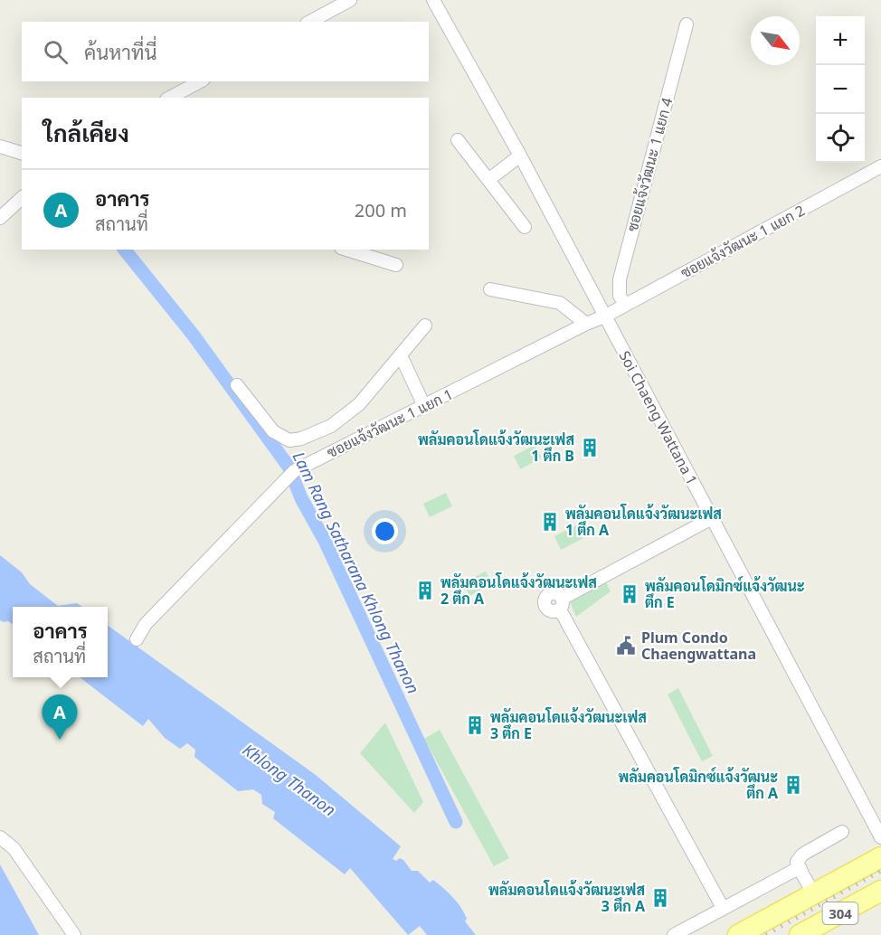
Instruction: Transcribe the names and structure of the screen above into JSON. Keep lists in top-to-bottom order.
{
  "streets": {
    "main road": ["304"],
    "street": [
      "ซอยแจ้งวัฒนะ 1 แยก 4",
      "ซอยแจ้งวัฒนะ 1 แยก 2",
      "Soi Chaeng Wattana 1",
      "ซอยแจ้งวัฒนะ 1 แยก 1"
    ]
  },
  "crossings": [
    ["ซอยแจ้งวัฒนะ 1 แยก 4", "ซอยแจ้งวัฒนะ 1 แยก 2"],
    ["ซอยแจ้งวัฒนะ 1 แยก 2", "Soi Chaeng Wattana 1"],
    ["ซอยแจ้งวัฒนะ 1 แยก 2", "ซอยแจ้งวัฒนะ 1 แยก 1"],
    ["Soi Chaeng Wattana 1", "ซอยแจ้งวัฒนะ 1 แยก 1"]
  ],
  "water": ["Lam Rang Satharana Khlong Thanon", "Khlong Thanon"],
  "places": {
    "building": [
      "พลัมคอนโดแจ้งวัฒนะเฟส 1 ตึก B",
      "พลัมคอนโดแจ้งวัฒนะเฟส 1 ตึก A",
      "พลัมคอนโดแจ้งวัฒนะเฟส 2 ตึก A",
      "พลัมคอนโดมิกซ์แจ้งวัฒนะ ตึก E",
      "พลัมคอนโดแจ้งวัฒนะเฟส 3 ตึก E",
      "พลัมคอนโดมิกซ์แจ้งวัฒนะ ตึก A",
      "พลัมคอนโดแจ้งวัฒนะเฟส 3 ตึก A"
    ],
    "public building": ["Plum Condo Chaengwattana"]
  },
  "north": "bottom right",
  "page": {
    "map_buttons": ["+", "−"],
    "search": "ค้นหาที่นี่",
    "heading": "ใกล้เคียง",
    "list": [
      {
        "mark": "A",
        "name": "อาคาร",
        "note": "สถานที่",
        "value": "200 m"
      }
    ],
    "popup": ["อาคาร", "สถานที่"],
    "pins": "A"
  }
}
